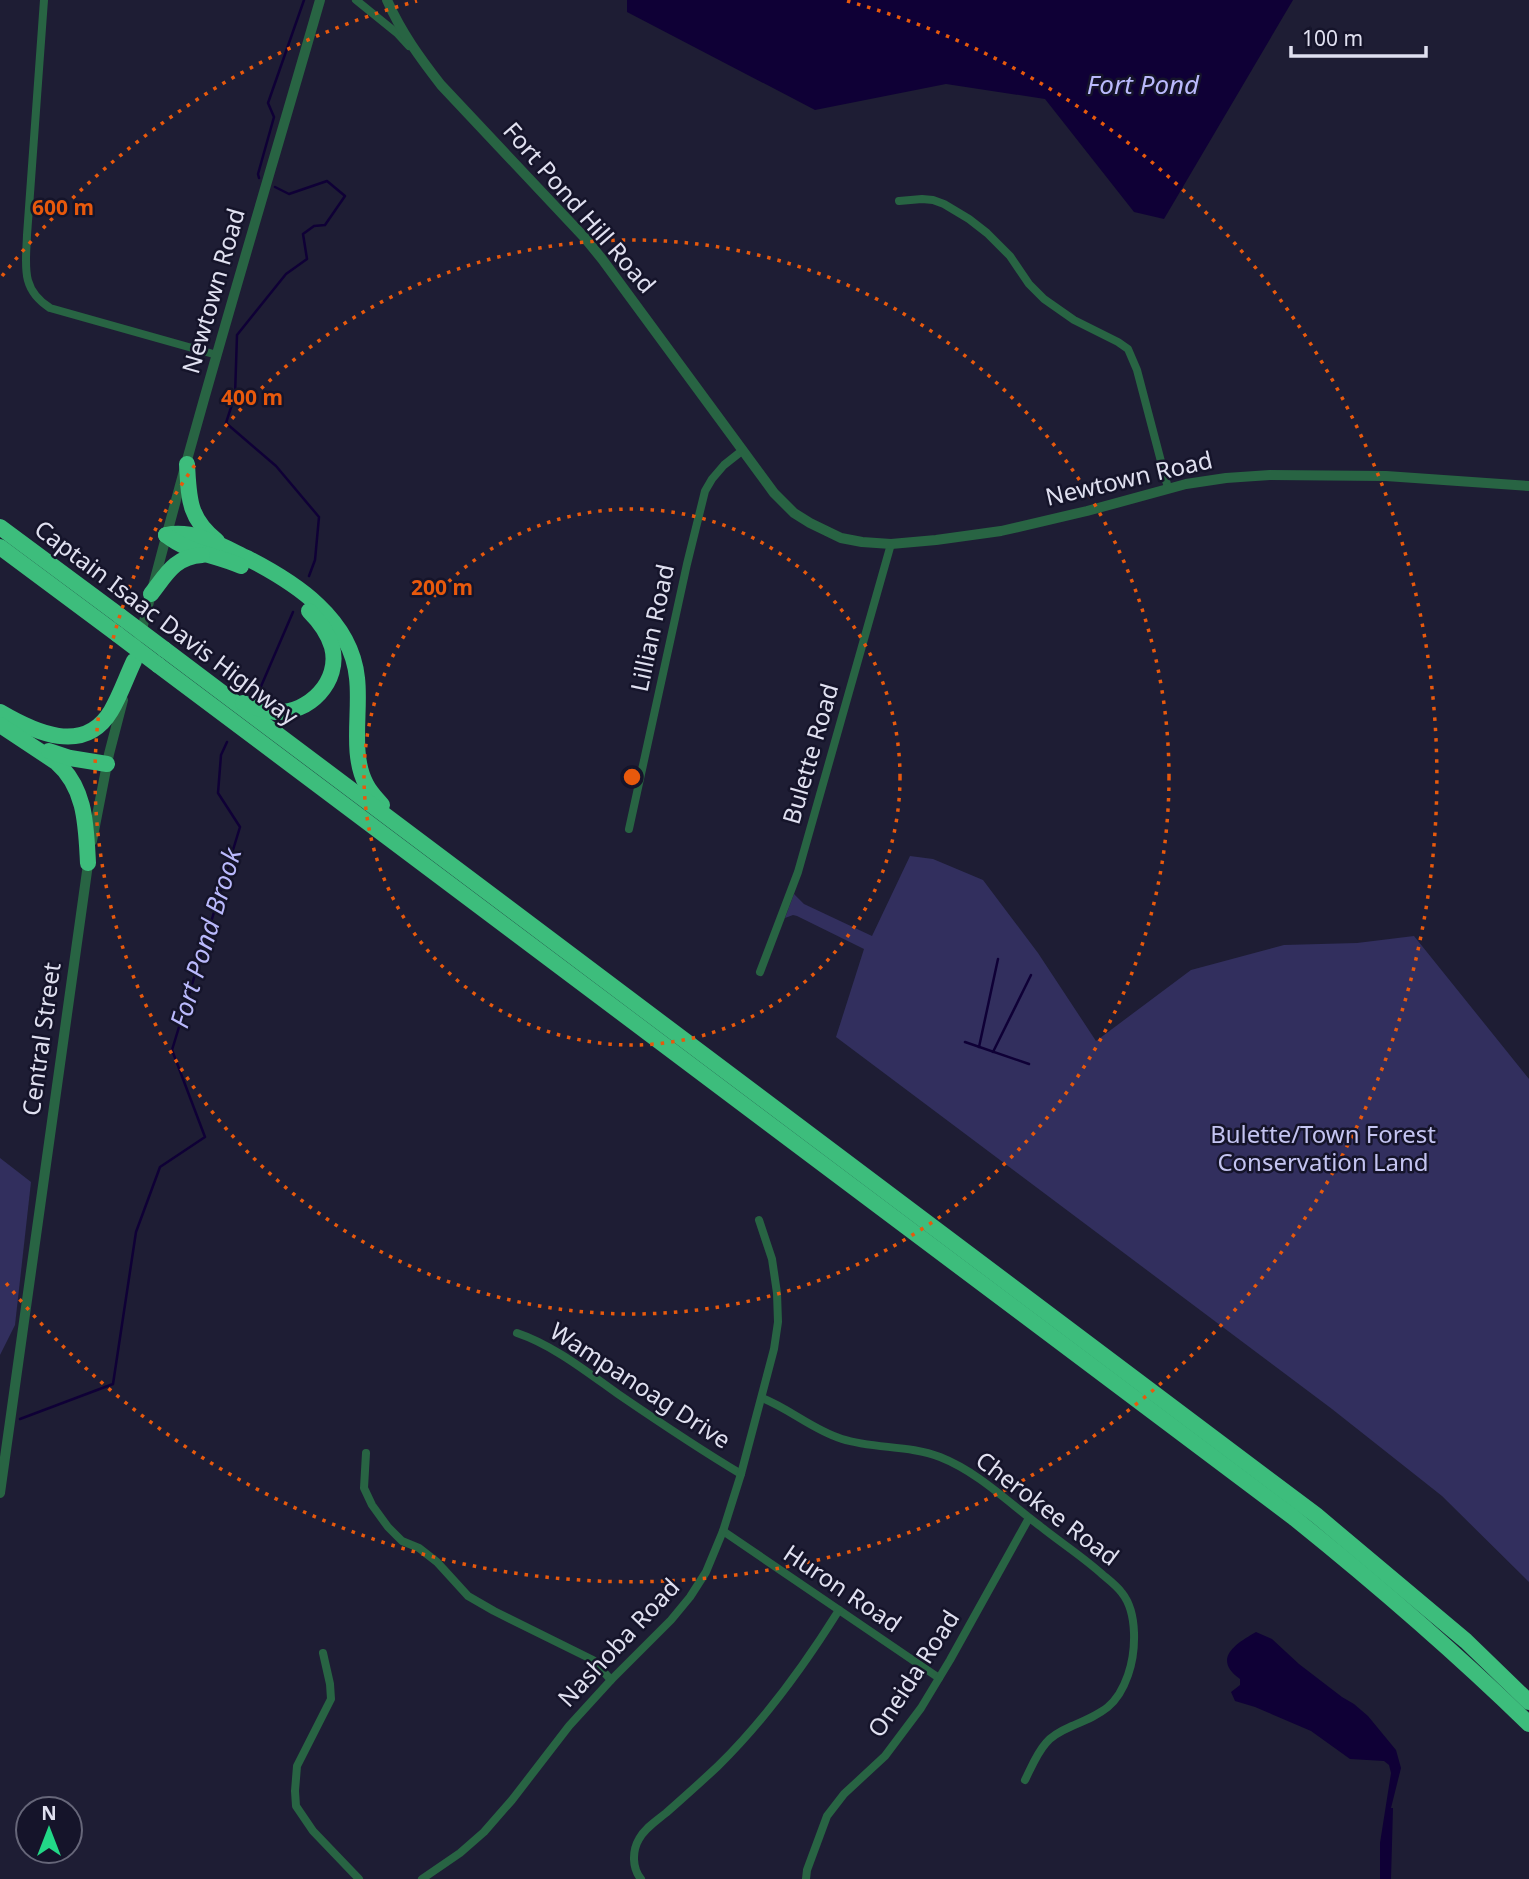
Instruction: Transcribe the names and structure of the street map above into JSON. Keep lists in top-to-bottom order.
{
  "streets": {
    "highway": ["Captain Isaac Davis Highway"],
    "street": [
      "Fort Pond Hill Road",
      "Newtown Road",
      "Lillian Road",
      "Bulette Road",
      "Central Street",
      "Wampanoag Drive",
      "Cherokee Road",
      "Huron Road",
      "Nashoba Road",
      "Oneida Road"
    ]
  },
  "crossings": [
    ["Fort Pond Hill Road", "Newtown Road"],
    ["Fort Pond Hill Road", "Lillian Road"],
    ["Newtown Road", "Bulette Road"],
    ["Newtown Road", "Central Street"],
    ["Wampanoag Drive", "Nashoba Road"],
    ["Cherokee Road", "Nashoba Road"],
    ["Cherokee Road", "Oneida Road"],
    ["Huron Road", "Nashoba Road"],
    ["Huron Road", "Oneida Road"]
  ],
  "water": ["Fort Pond", "Fort Pond Brook"],
  "parks": ["Bulette/Town Forest Conservation Land"],
  "scale_bar": "100 m",
  "north": "top",
  "rings": ["600 m", "400 m", "200 m"]
}
